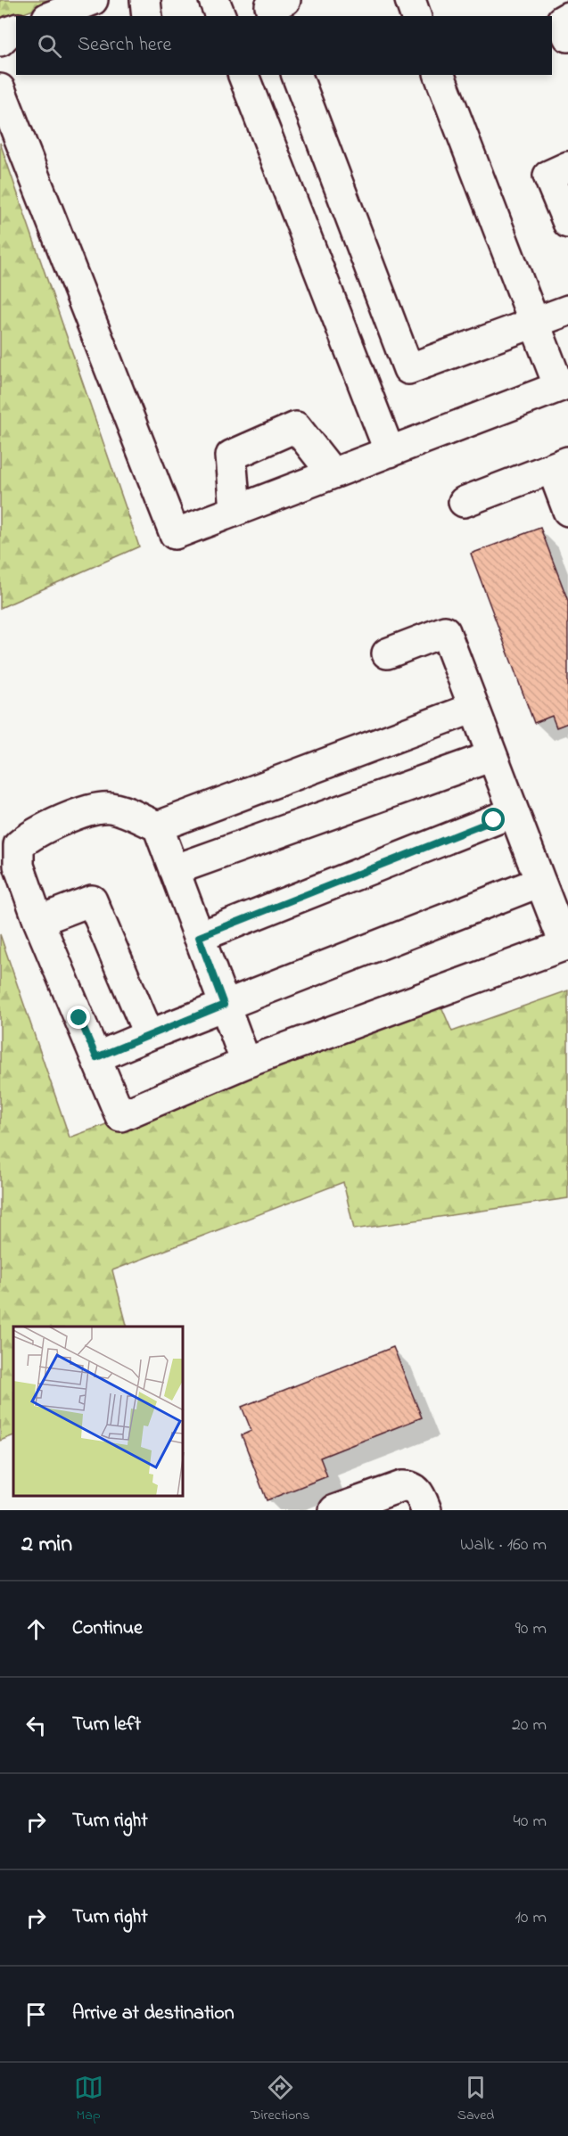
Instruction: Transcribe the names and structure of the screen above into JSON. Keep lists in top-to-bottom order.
{
  "page": {
    "search": "Search here",
    "heading": ["2 min", "Walk · 160 m"],
    "list": [
      ["Continue", "90 m"],
      ["Turn left", "20 m"],
      ["Turn right", "40 m"],
      ["Turn right", "10 m"],
      "Arrive at destination"
    ],
    "nav": ["Map", "Directions", "Saved"]
  }
}
